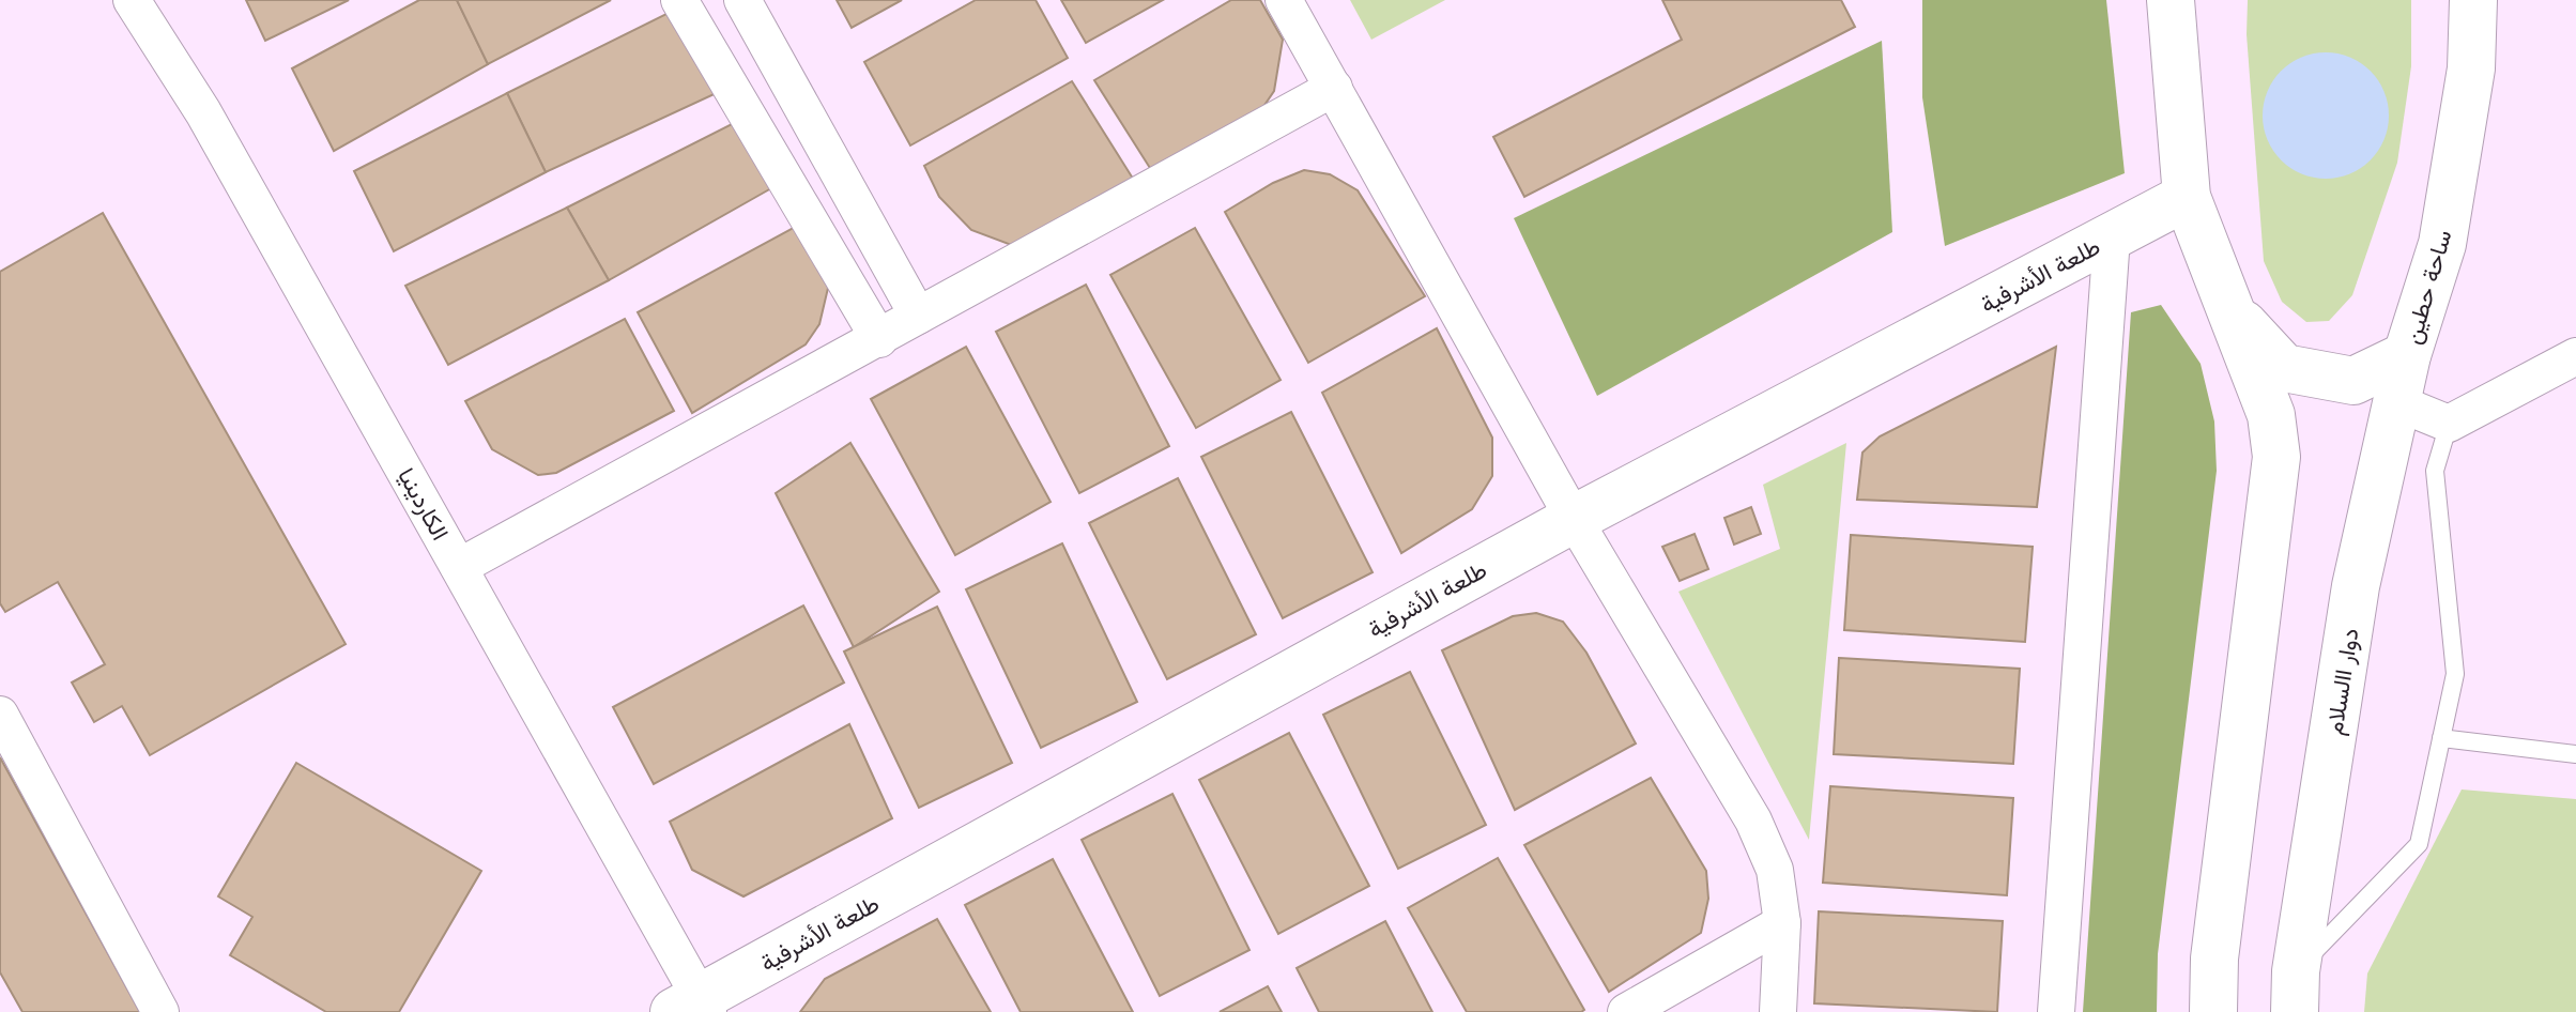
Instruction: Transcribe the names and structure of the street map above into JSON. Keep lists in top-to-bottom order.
{
  "streets": {
    "main road": ["طلعة الأشرفية", "ساحة حطين", "دوار االسلام"],
    "street": ["الكاردينيا"]
  },
  "crossings": [
    ["طلعة الأشرفية", "ساحة حطين"],
    ["طلعة الأشرفية", "الكاردينيا"],
    ["ساحة حطين", "دوار االسلام"]
  ]
}
